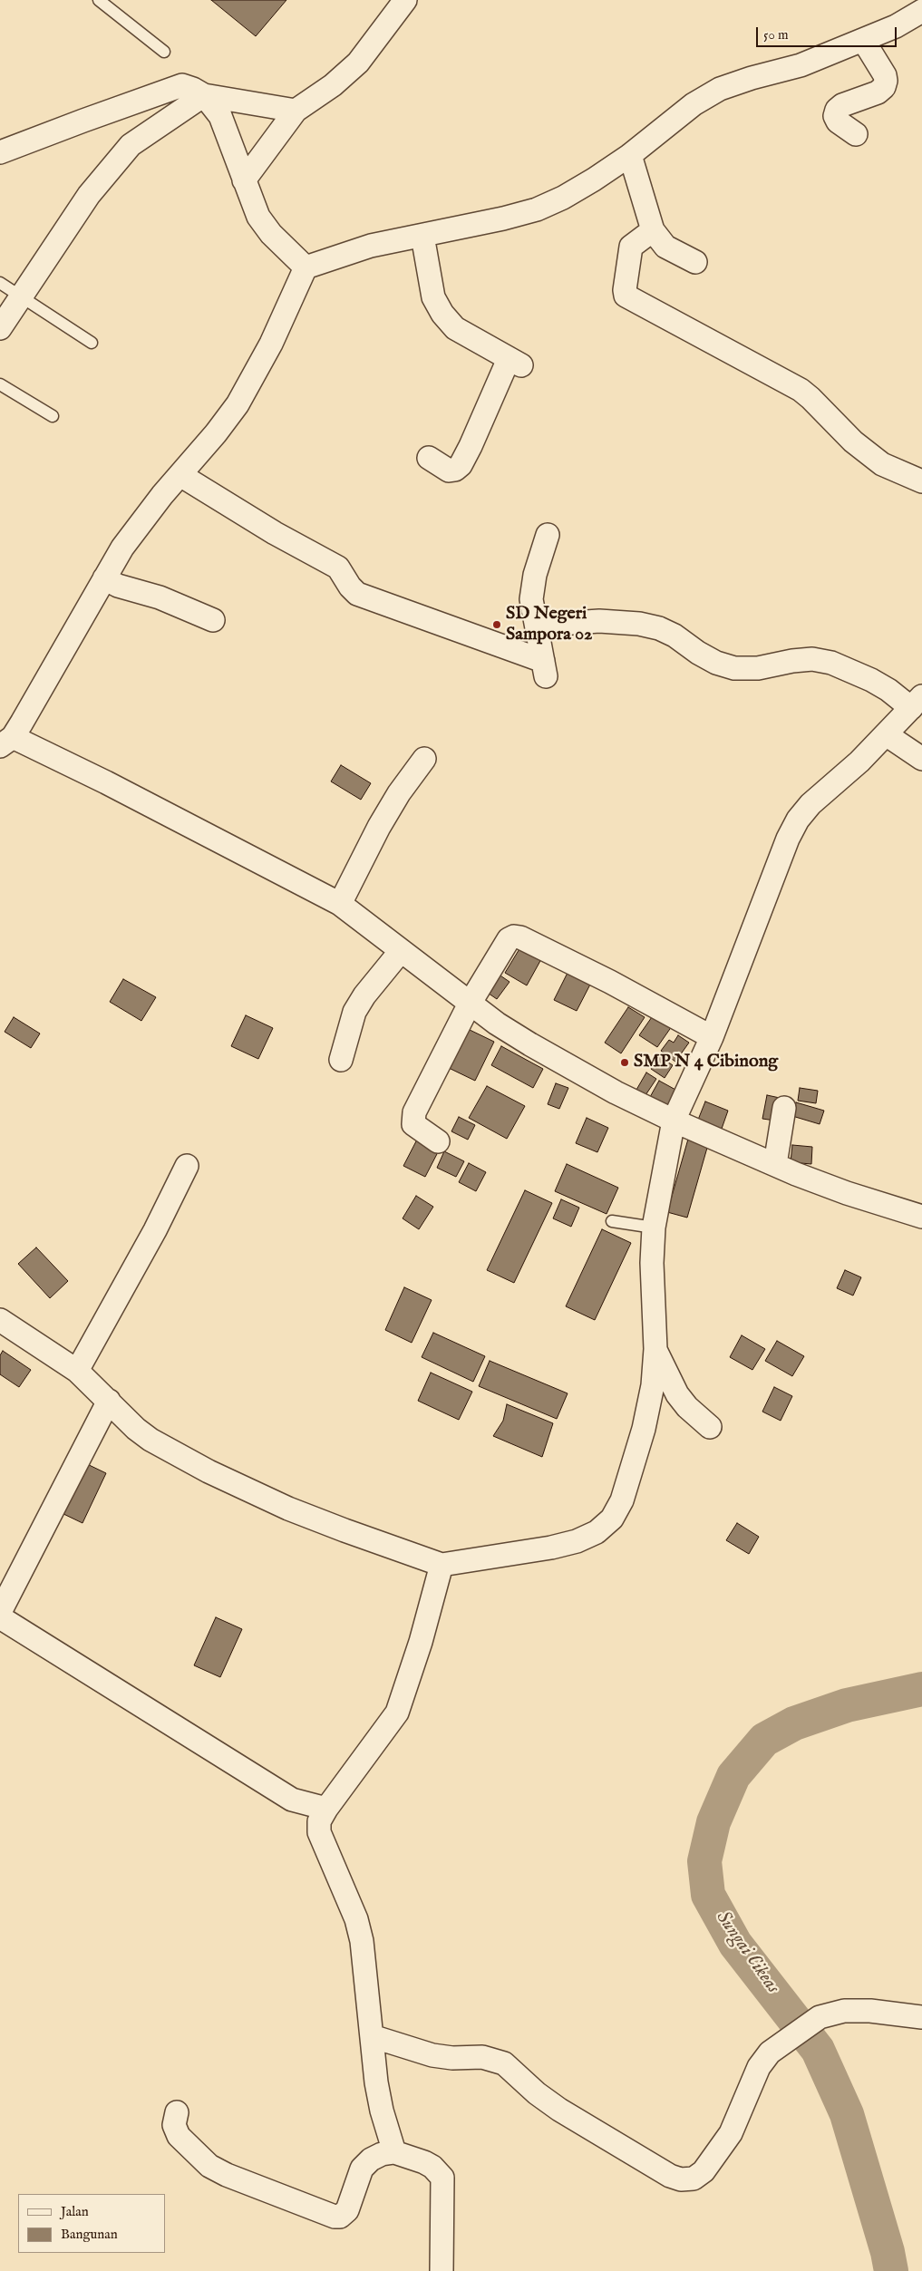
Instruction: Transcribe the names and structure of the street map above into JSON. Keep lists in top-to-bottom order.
{
  "water": ["Sungai Cikeas"],
  "places": ["SD Negeri Sampora 02", "SMP N 4 Cibinong"],
  "legend": ["Jalan", "Bangunan"],
  "scale_bar": "50 m"
}
